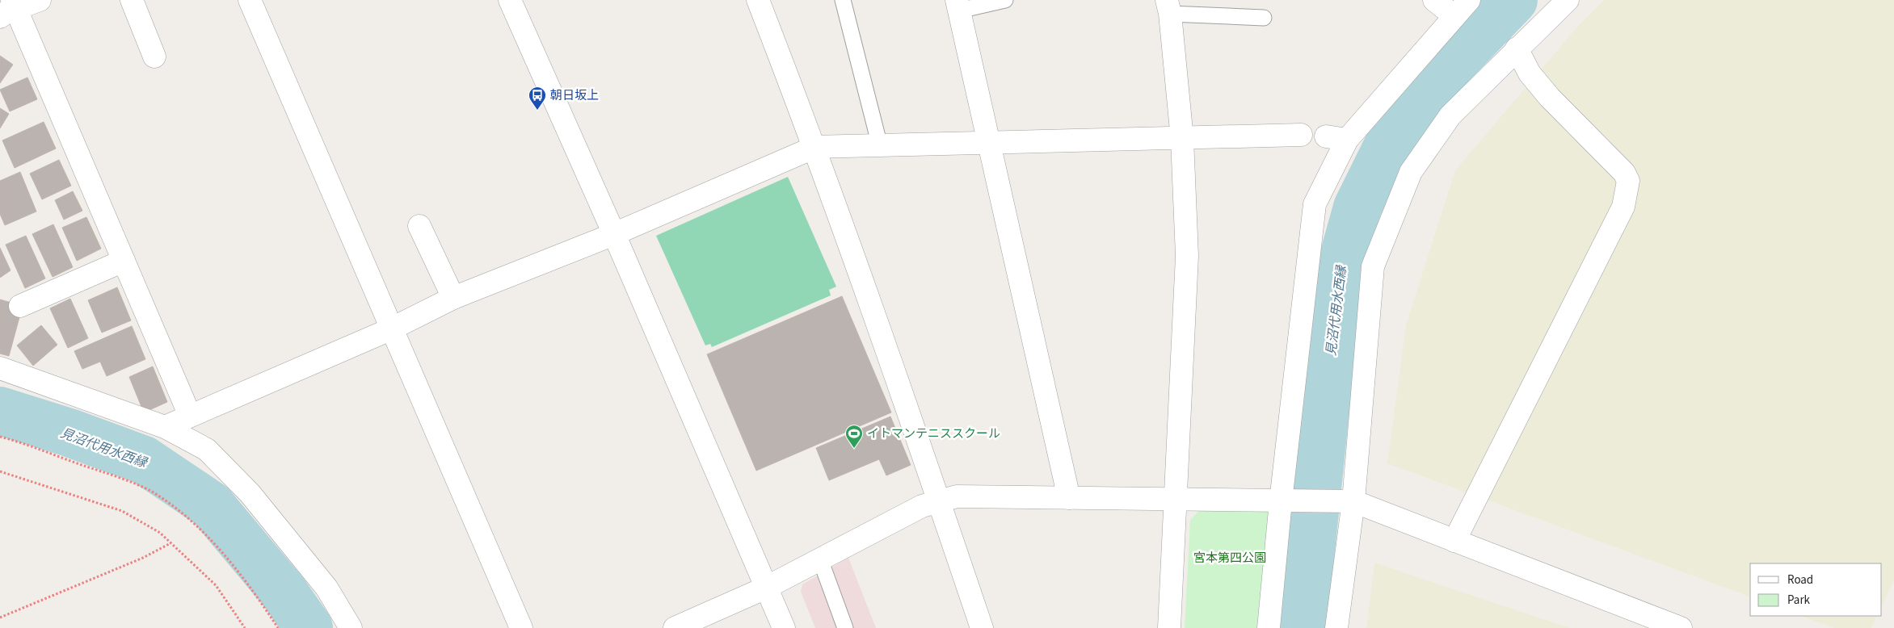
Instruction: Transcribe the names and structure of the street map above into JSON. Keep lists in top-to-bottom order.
{
  "water": ["見沼代用水西縁"],
  "parks": ["宮本第四公園"],
  "places": {
    "bus stop": ["朝日坂上"],
    "sports": ["イトマンテニススクール"]
  },
  "legend": ["Road", "Park"]
}
